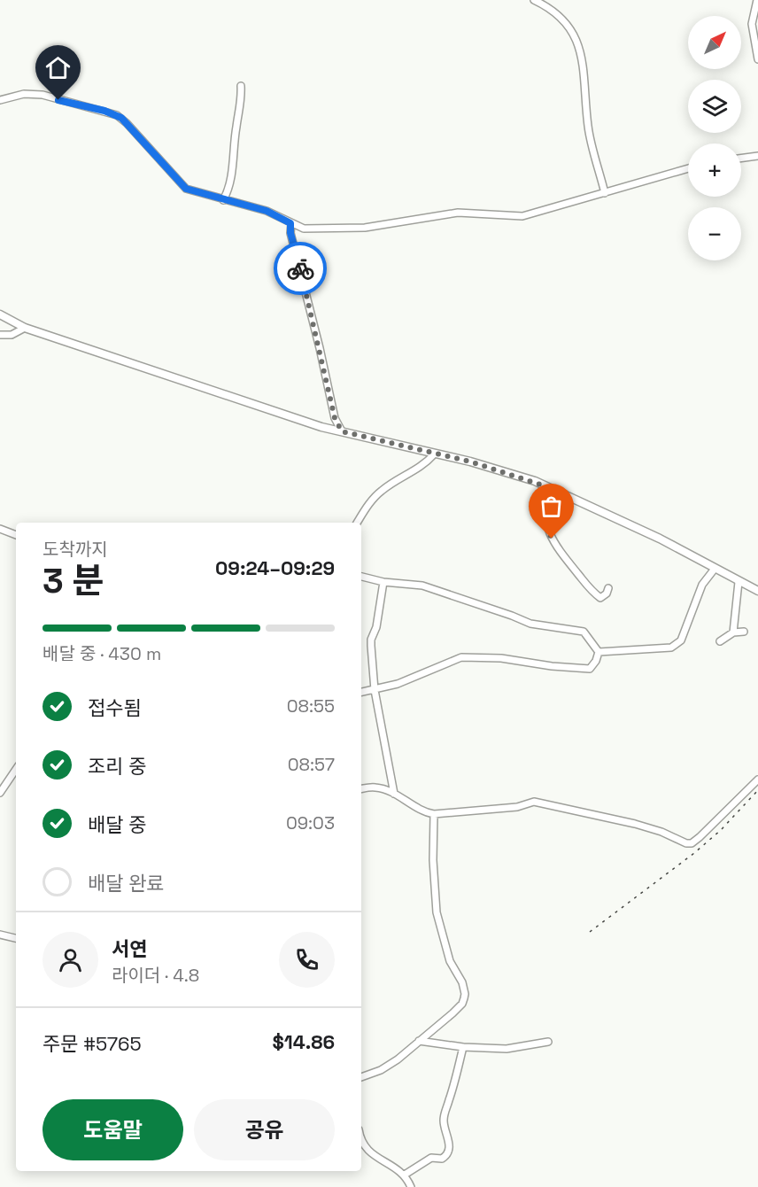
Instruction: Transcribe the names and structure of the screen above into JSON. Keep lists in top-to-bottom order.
{
  "north": "top right",
  "page": {
    "map_buttons": ["+", "−"],
    "heading": ["3 분", "도착까지", "09:24–09:29"],
    "panel": [
      "서연",
      "라이더 · 4.8",
      "주문 #5765",
      "$14.86"
    ],
    "bar": "배달 중 · 430 m",
    "list": [
      ["접수됨", "08:55"],
      ["조리 중", "08:57"],
      ["배달 중", "09:03"],
      "배달 완료"
    ],
    "buttons": ["도움말", "공유"]
  }
}
